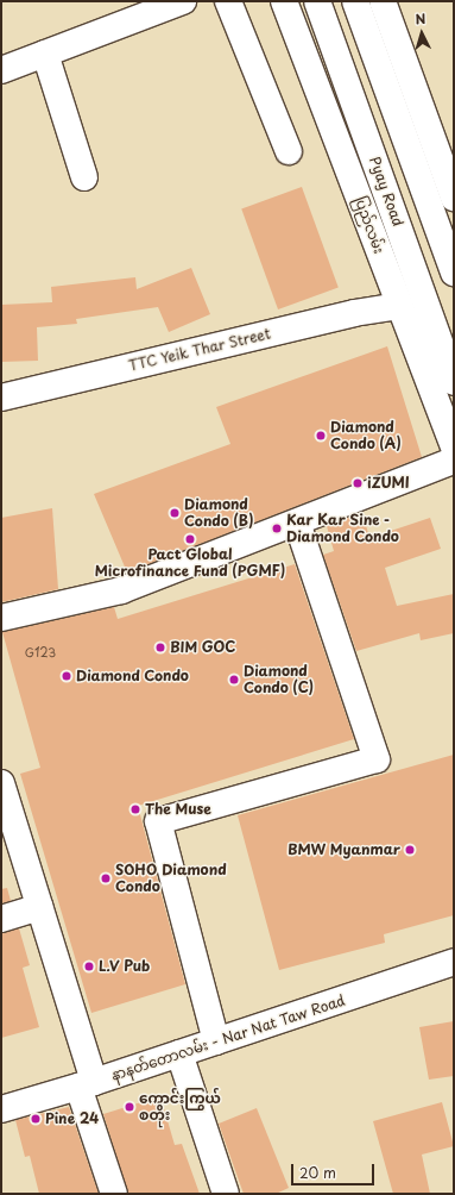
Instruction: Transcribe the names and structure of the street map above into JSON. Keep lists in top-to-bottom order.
{
  "streets": {
    "main road": [
      "Pyay Road",
      "ပြည်လမ်း",
      "TTC Yeik Thar Street",
      "နာနတ်တောလမ်း - Nar Nat Taw Road"
    ]
  },
  "crossings": [
    ["ပြည်လမ်း", "TTC Yeik Thar Street"]
  ],
  "places": [
    "Diamond Condo (A)",
    "iZUMI",
    "Diamond Condo (B)",
    "Kar Kar Sine - Diamond Condo",
    "Pact Global Microfinance Fund (PGMF)",
    "BIM GOC",
    "Diamond Condo",
    "Diamond Condo (C)",
    "The Muse",
    "BMW Myanmar",
    "SOHO Diamond Condo",
    "L.V Pub",
    "ကောင်းကြွယ် စတိုး",
    "Pine 24"
  ],
  "house_numbers": ["G123"],
  "scale_bar": "20 m",
  "north": "top"
}
